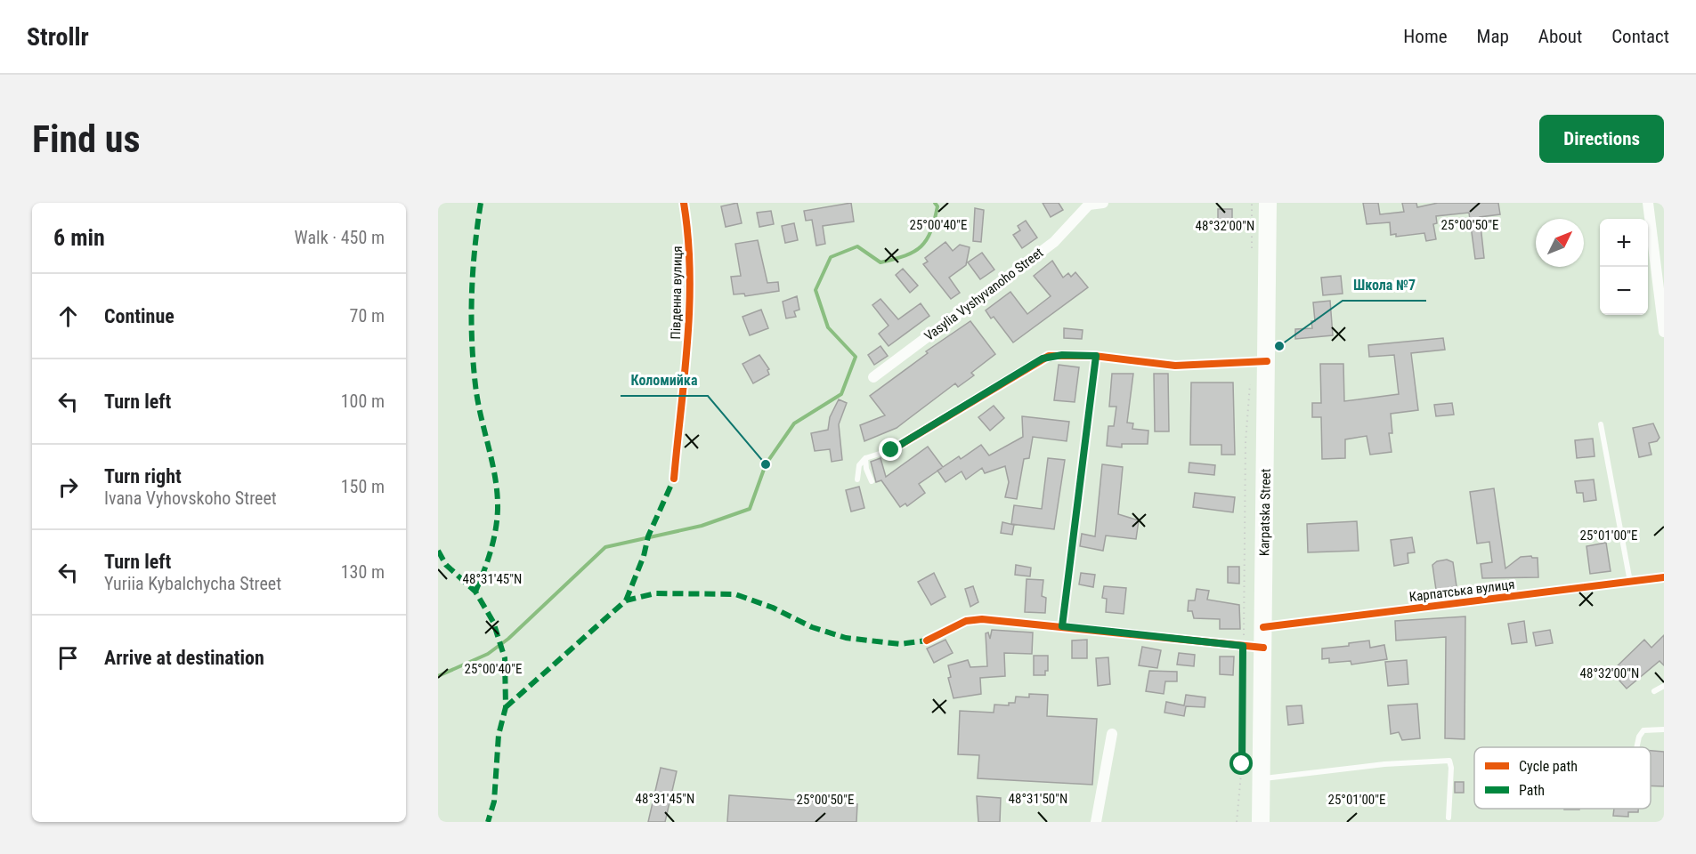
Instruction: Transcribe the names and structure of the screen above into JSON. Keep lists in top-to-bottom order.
{
  "streets": {
    "main road": ["Karpatska Street"],
    "street": ["Південна вулиця", "Vasylia Vyshyvanoho Street"],
    "cycle path": ["Карпатська вулиця"]
  },
  "places": ["Школа №7", "Коломийка"],
  "legend": ["Cycle path", "Path"],
  "north": "top right",
  "page": {
    "header": "Strollr",
    "nav": [
      "Home",
      "Map",
      "About",
      "Contact"
    ],
    "buttons": "Directions",
    "title": "Find us",
    "heading": ["6 min", "Walk · 450 m"],
    "map_buttons": ["+", "−"],
    "list": [
      ["Continue", "70 m"],
      ["Turn left", "100 m"],
      ["Turn right", "Ivana Vyhovskoho Street", "150 m"],
      ["Turn left", "Yuriia Kybalchycha Street", "130 m"],
      "Arrive at destination"
    ]
  },
  "coordinates": [
    "25°00'40\"E",
    "25°00'50\"E",
    "48°32'00\"N",
    "25°01'00\"E",
    "48°31'45\"N",
    "48°31'50\"N"
  ]
}
